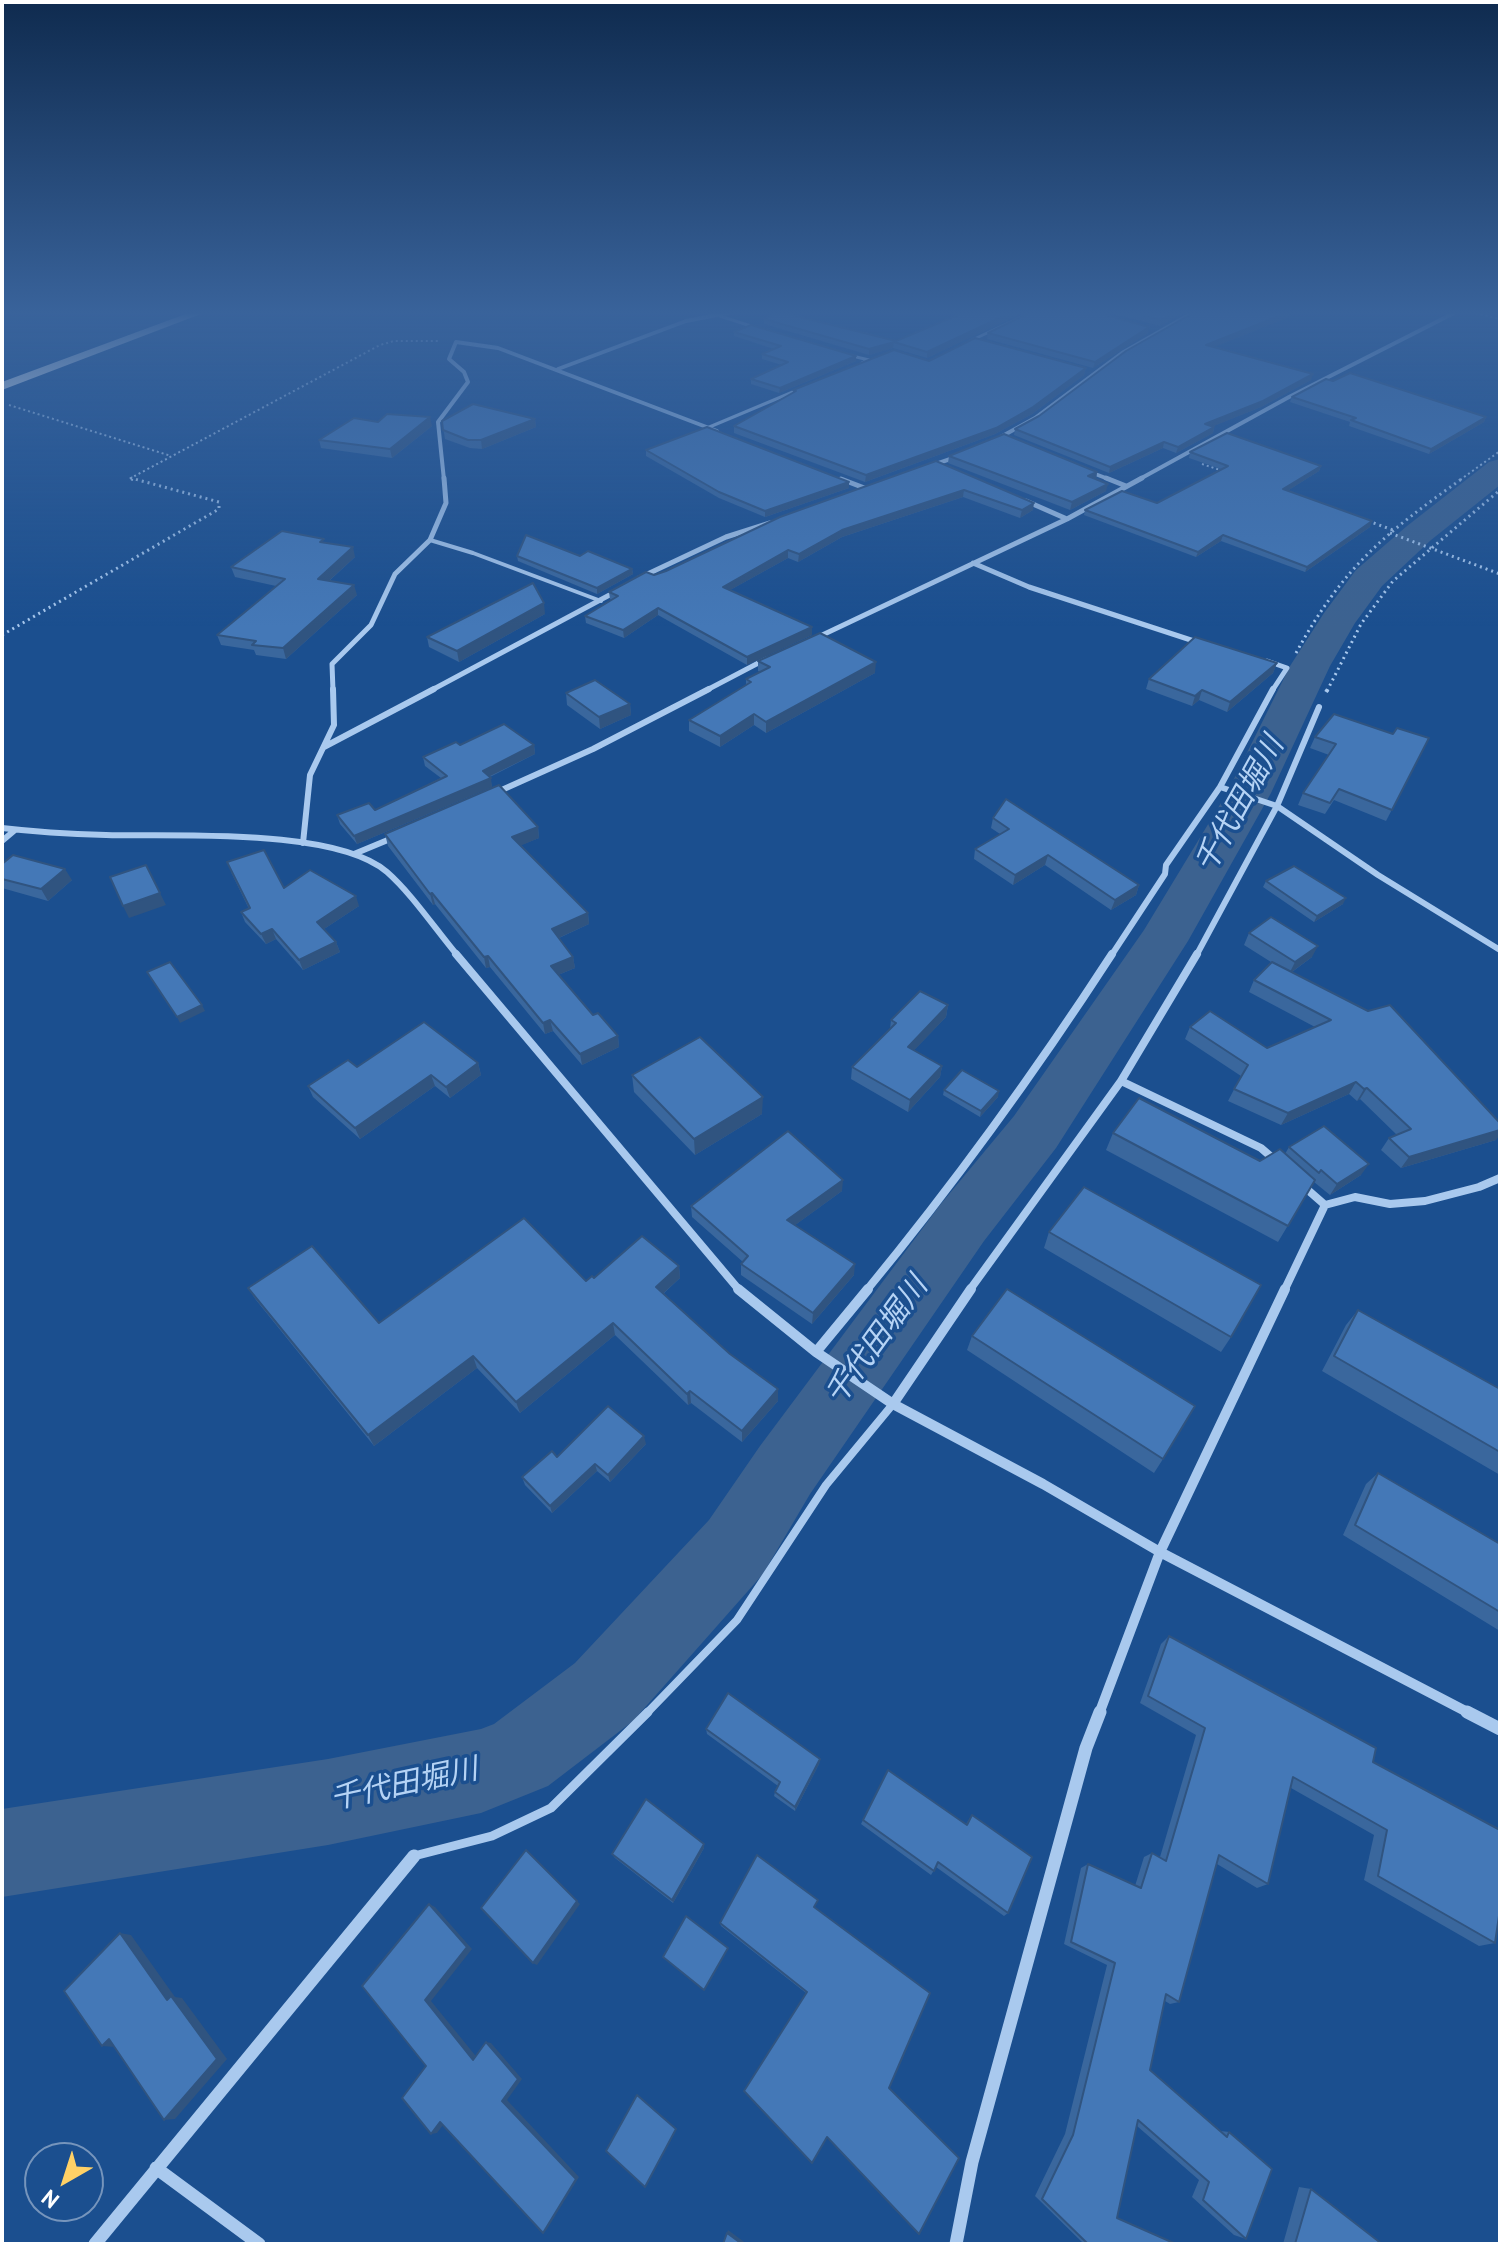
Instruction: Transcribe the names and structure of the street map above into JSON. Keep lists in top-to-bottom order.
{
  "water": ["千代田堀川"],
  "north": "bottom left"
}
